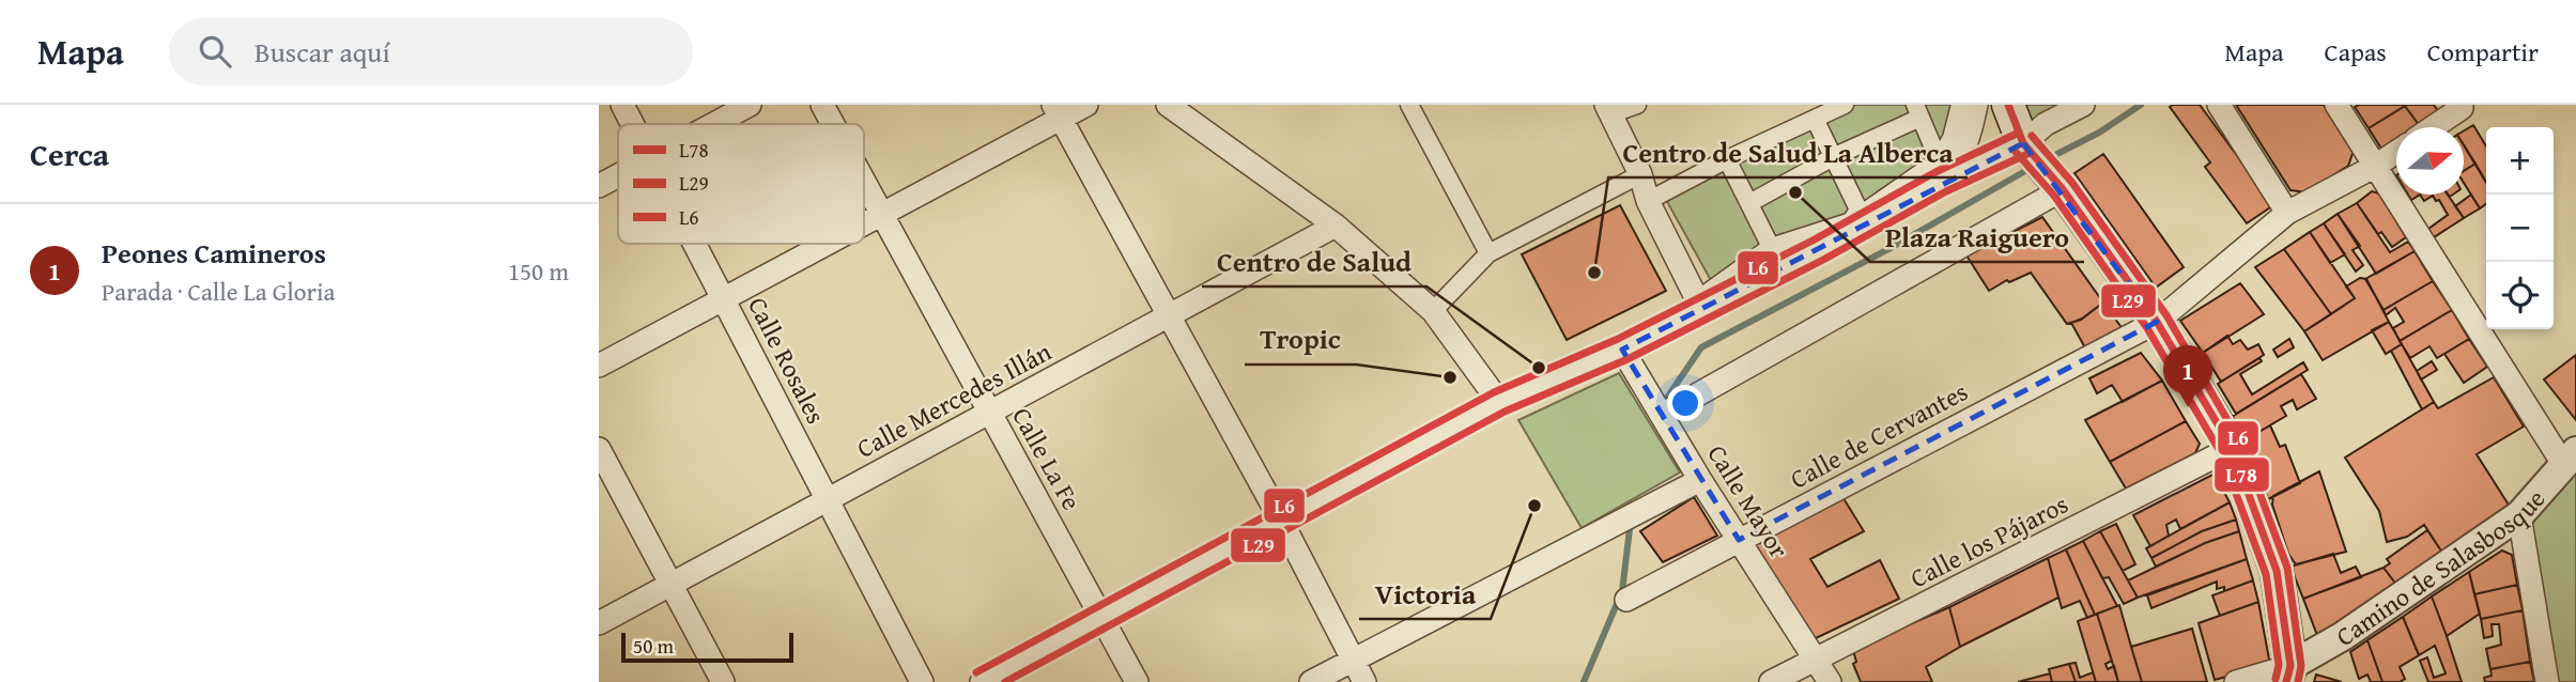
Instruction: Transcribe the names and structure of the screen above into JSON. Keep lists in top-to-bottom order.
{
  "streets": {
    "street": [
      "Calle Rosales",
      "Calle Mercedes Illán",
      "Calle de Cervantes",
      "Calle La Fe",
      "Calle Mayor",
      "Calle los Pájaros",
      "Camino de Salasbosque"
    ]
  },
  "crossings": [
    ["Calle Rosales", "Calle Mercedes Illán"],
    ["Calle Mercedes Illán", "Calle La Fe"],
    ["Calle de Cervantes", "Calle Mayor"],
    ["Calle Mayor", "Calle los Pájaros"]
  ],
  "places": [
    "Plaza Raiguero",
    "Centro de Salud La Alberca",
    "Centro de Salud",
    "Tropic",
    "Victoria"
  ],
  "lines": ["transit line L78", "transit line L6", "transit line L29"],
  "legend": ["L78", "L29", "L6"],
  "scale_bar": "50 m",
  "north": "right",
  "page": {
    "header": "Mapa",
    "search": "Buscar aquí",
    "nav": ["Mapa", "Capas", "Compartir"],
    "heading": "Cerca",
    "map_buttons": ["+", "−"],
    "list": [
      {
        "mark": "1",
        "name": "Peones Camineros",
        "note": "Parada · Calle La Gloria",
        "value": "150 m"
      }
    ],
    "pins": "1",
    "scale": "50 m"
  }
}
